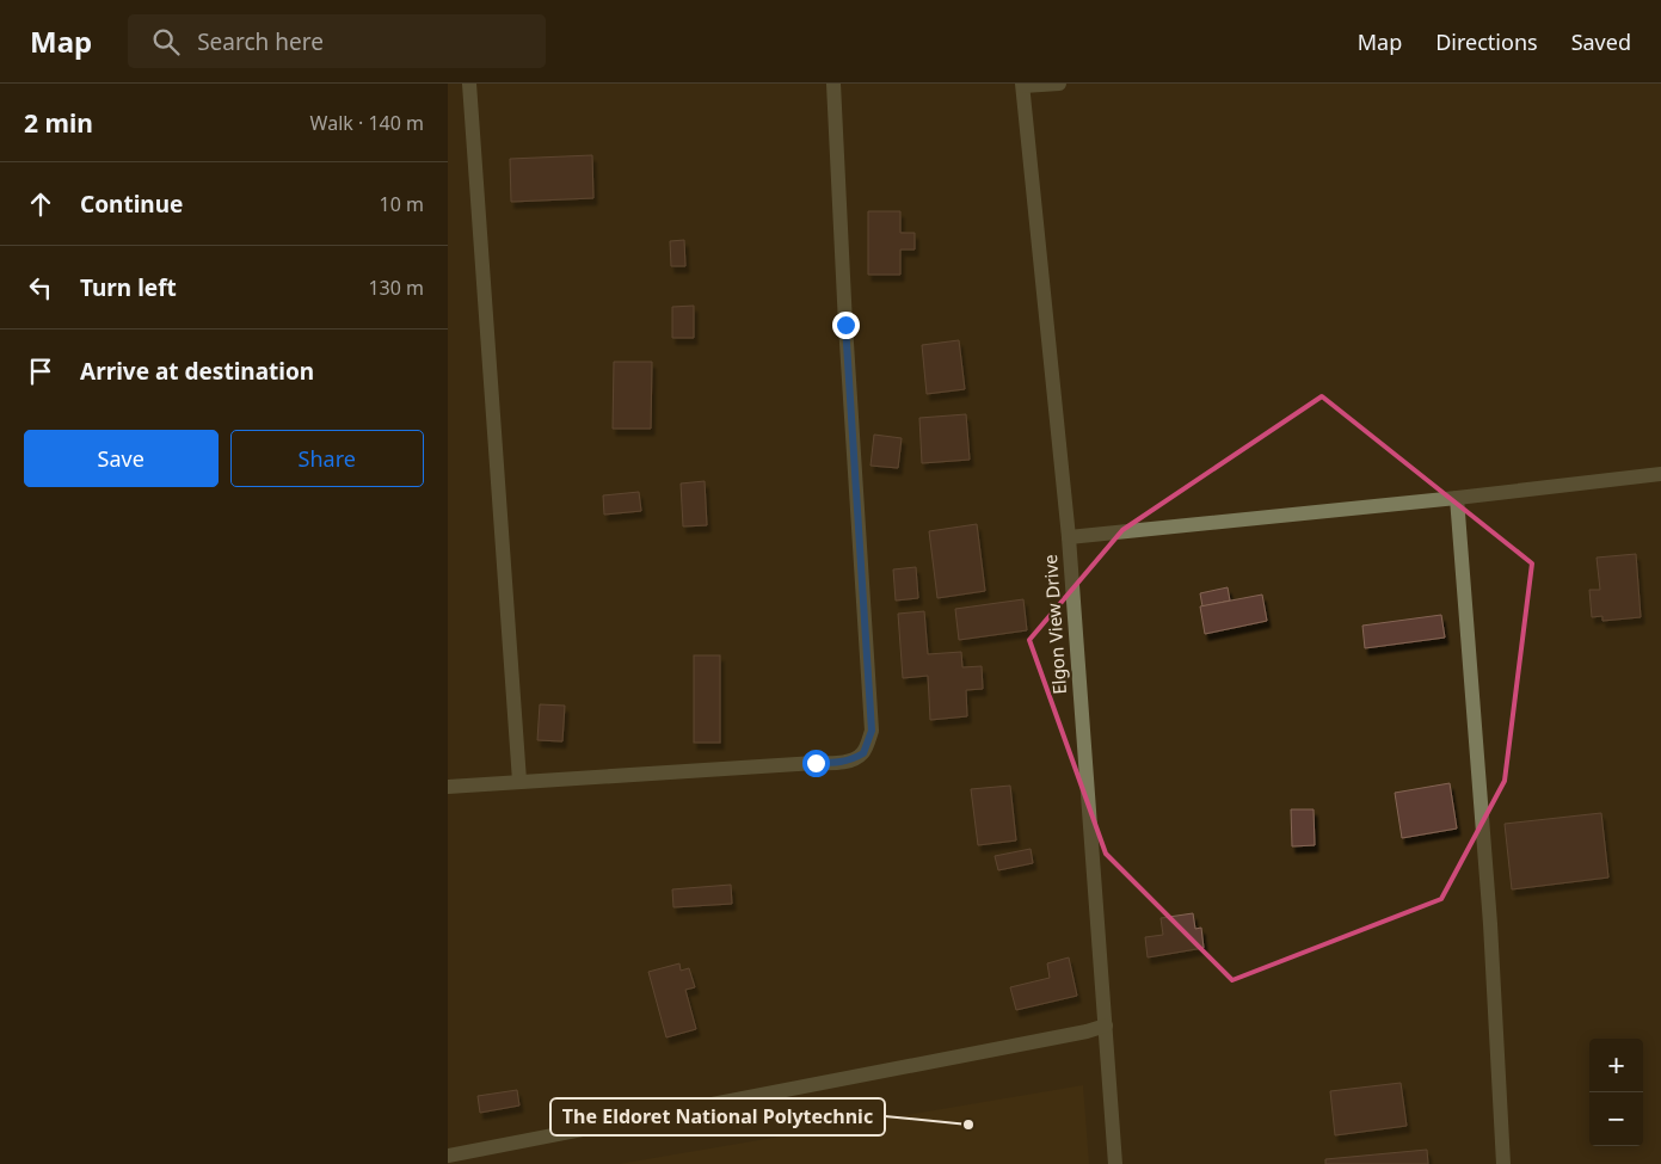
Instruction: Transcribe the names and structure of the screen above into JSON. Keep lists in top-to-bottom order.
{
  "streets": {
    "street": ["Elgon View Drive"]
  },
  "places": ["The Eldoret National Polytechnic"],
  "page": {
    "header": "Map",
    "search": "Search here",
    "nav": ["Map", "Directions", "Saved"],
    "heading": ["2 min", "Walk · 140 m"],
    "list": [
      ["Continue", "10 m"],
      ["Turn left", "130 m"],
      "Arrive at destination"
    ],
    "buttons": ["Save", "Share"],
    "map_buttons": ["+", "−"]
  }
}
